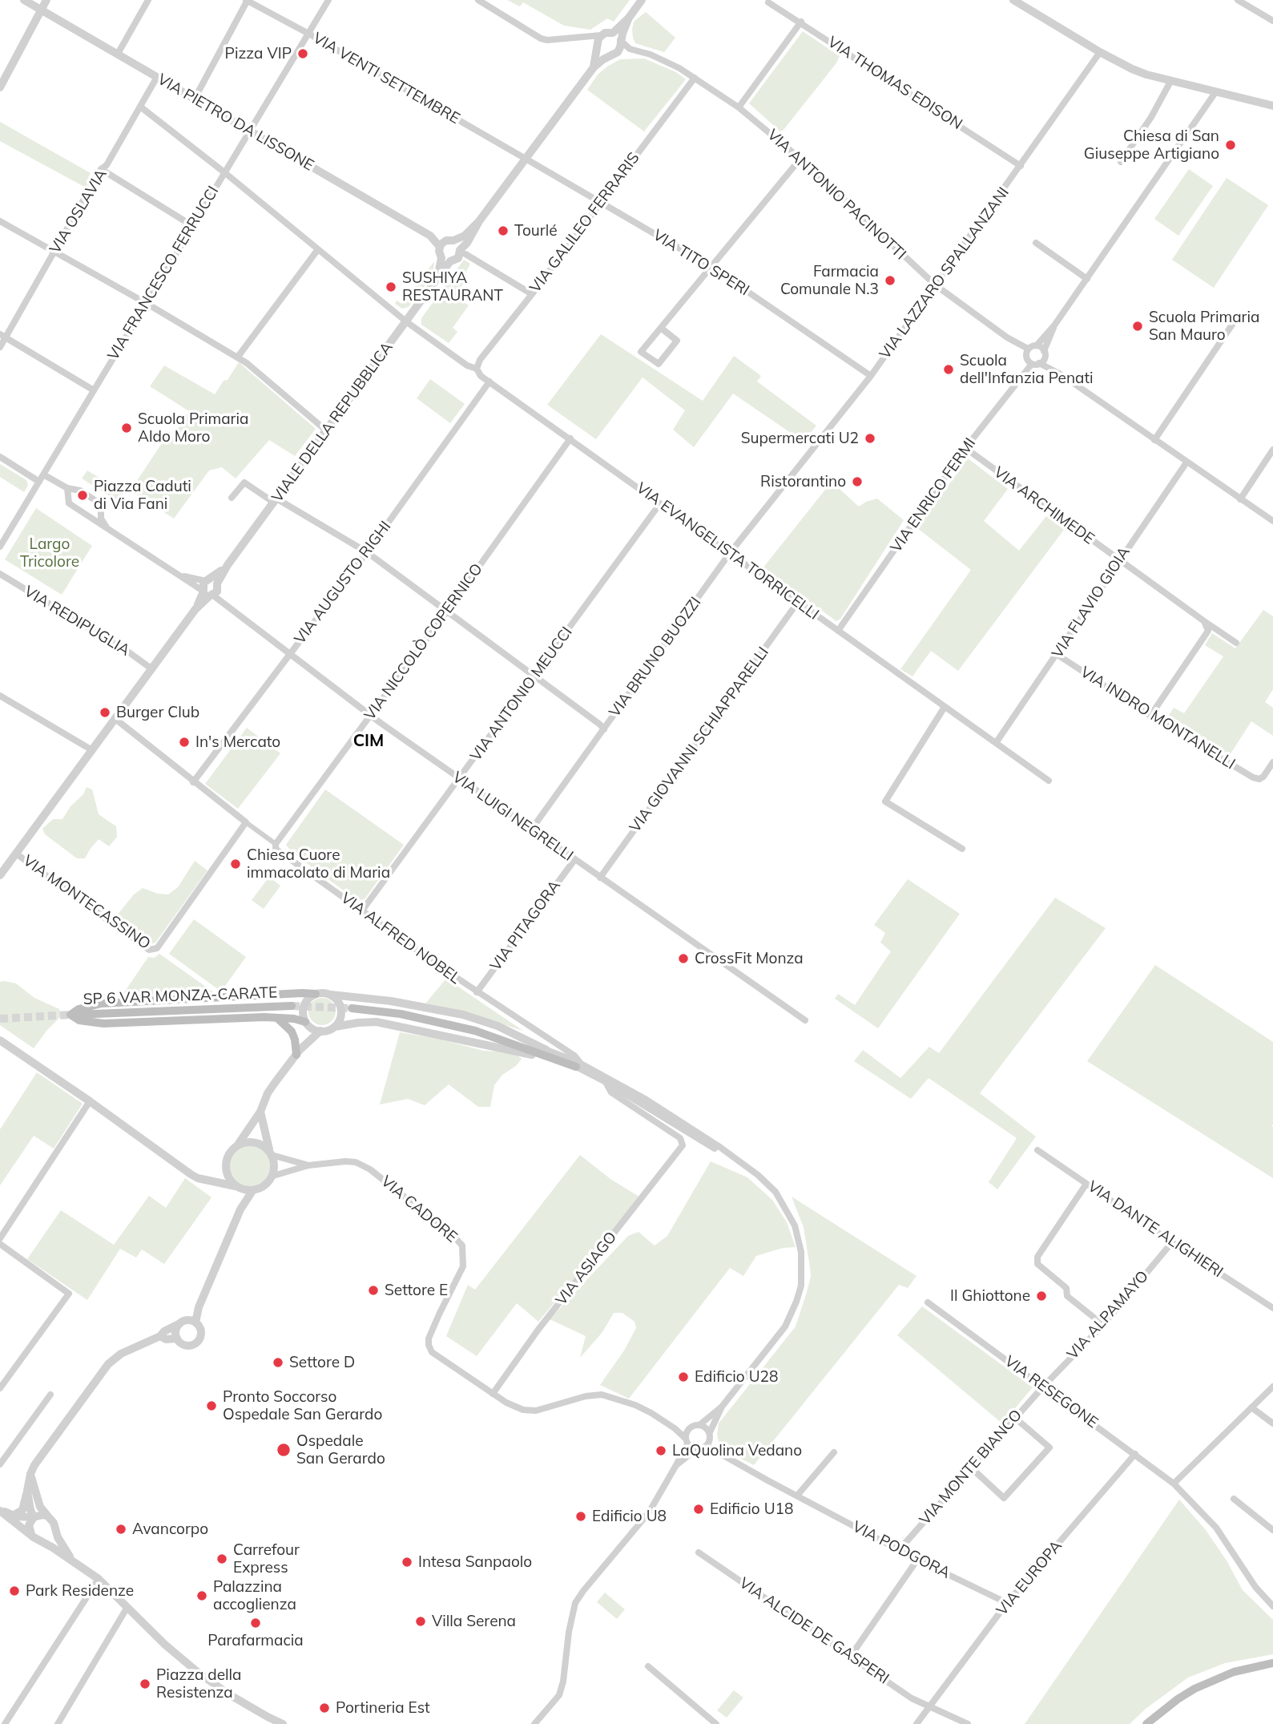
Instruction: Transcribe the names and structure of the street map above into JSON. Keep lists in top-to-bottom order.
{
  "streets": {
    "main road": ["SP 6 VAR MONZA-CARATE"],
    "street": [
      "VIA VENTI SETTEMBRE",
      "VIA THOMAS EDISON",
      "VIA PIETRO DA LISSONE",
      "VIA ANTONIO PACINOTTI",
      "VIA OSLAVIA",
      "VIA GALILEO FERRARIS",
      "VIA TITO SPERI",
      "VIA FRANCESCO FERRUCCI",
      "VIA LAZZARO SPALLANZANI",
      "VIALE DELLA REPUBBLICA",
      "VIA ENRICO FERMI",
      "VIA ARCHIMEDE",
      "VIA EVANGELISTA TORRICELLI",
      "VIA AUGUSTO RIGHI",
      "VIA FLAVIO GIOIA",
      "VIA REDIPUGLIA",
      "VIA NICCOLÒ COPERNICO",
      "VIA BRUNO BUOZZI",
      "VIA ANTONIO MEUCCI",
      "VIA INDRO MONTANELLI",
      "VIA GIOVANNI SCHIAPPARELLI",
      "VIA LUIGI NEGRELLI",
      "VIA MONTECASSINO",
      "VIA PITAGORA",
      "VIA ALFRED NOBEL",
      "VIA CADORE",
      "VIA DANTE ALIGHIERI",
      "VIA ASIAGO",
      "VIA ALPAMAYO",
      "VIA RESEGONE",
      "VIA MONTE BIANCO",
      "VIA PODGORA",
      "VIA EUROPA",
      "VIA ALCIDE DE GASPERI"
    ]
  },
  "crossings": [
    ["VIA VENTI SETTEMBRE", "VIA TITO SPERI"],
    ["VIA VENTI SETTEMBRE", "VIA FRANCESCO FERRUCCI"],
    ["VIA VENTI SETTEMBRE", "VIALE DELLA REPUBBLICA"],
    ["VIA THOMAS EDISON", "VIA LAZZARO SPALLANZANI"],
    ["VIA PIETRO DA LISSONE", "VIA OSLAVIA"],
    ["VIA PIETRO DA LISSONE", "VIA FRANCESCO FERRUCCI"],
    ["VIA PIETRO DA LISSONE", "VIALE DELLA REPUBBLICA"],
    ["VIA ANTONIO PACINOTTI", "VIA GALILEO FERRARIS"],
    ["VIA ANTONIO PACINOTTI", "VIA LAZZARO SPALLANZANI"],
    ["VIA ANTONIO PACINOTTI", "VIALE DELLA REPUBBLICA"],
    ["VIA ANTONIO PACINOTTI", "VIA ENRICO FERMI"],
    ["VIA OSLAVIA", "VIA EVANGELISTA TORRICELLI"],
    ["VIA GALILEO FERRARIS", "VIA TITO SPERI"],
    ["VIA GALILEO FERRARIS", "VIA EVANGELISTA TORRICELLI"],
    ["VIA TITO SPERI", "VIA LAZZARO SPALLANZANI"],
    ["VIA TITO SPERI", "VIALE DELLA REPUBBLICA"],
    ["VIA FRANCESCO FERRUCCI", "VIA EVANGELISTA TORRICELLI"],
    ["VIA LAZZARO SPALLANZANI", "VIA BRUNO BUOZZI"],
    ["VIALE DELLA REPUBBLICA", "VIA EVANGELISTA TORRICELLI"],
    ["VIALE DELLA REPUBBLICA", "VIA REDIPUGLIA"],
    ["VIALE DELLA REPUBBLICA", "VIA LUIGI NEGRELLI"],
    ["VIALE DELLA REPUBBLICA", "VIA MONTECASSINO"],
    ["VIALE DELLA REPUBBLICA", "VIA ALFRED NOBEL"],
    ["VIA ENRICO FERMI", "VIA ARCHIMEDE"],
    ["VIA ENRICO FERMI", "VIA EVANGELISTA TORRICELLI"],
    ["VIA ARCHIMEDE", "VIA FLAVIO GIOIA"],
    ["VIA EVANGELISTA TORRICELLI", "VIA AUGUSTO RIGHI"],
    ["VIA EVANGELISTA TORRICELLI", "VIA FLAVIO GIOIA"],
    ["VIA EVANGELISTA TORRICELLI", "VIA NICCOLÒ COPERNICO"],
    ["VIA EVANGELISTA TORRICELLI", "VIA BRUNO BUOZZI"],
    ["VIA EVANGELISTA TORRICELLI", "VIA ANTONIO MEUCCI"],
    ["VIA EVANGELISTA TORRICELLI", "VIA GIOVANNI SCHIAPPARELLI"],
    ["VIA AUGUSTO RIGHI", "VIA LUIGI NEGRELLI"],
    ["VIA AUGUSTO RIGHI", "VIA ALFRED NOBEL"],
    ["VIA FLAVIO GIOIA", "VIA INDRO MONTANELLI"],
    ["VIA NICCOLÒ COPERNICO", "VIA LUIGI NEGRELLI"],
    ["VIA NICCOLÒ COPERNICO", "VIA ALFRED NOBEL"],
    ["VIA BRUNO BUOZZI", "VIA LUIGI NEGRELLI"],
    ["VIA ANTONIO MEUCCI", "VIA LUIGI NEGRELLI"],
    ["VIA ANTONIO MEUCCI", "VIA ALFRED NOBEL"],
    ["VIA GIOVANNI SCHIAPPARELLI", "VIA LUIGI NEGRELLI"],
    ["VIA LUIGI NEGRELLI", "VIA PITAGORA"],
    ["VIA MONTECASSINO", "VIA ALFRED NOBEL"],
    ["VIA PITAGORA", "VIA ALFRED NOBEL"],
    ["VIA ALFRED NOBEL", "VIA ASIAGO"],
    ["VIA CADORE", "VIA ASIAGO"],
    ["VIA CADORE", "VIA PODGORA"],
    ["VIA DANTE ALIGHIERI", "VIA ALPAMAYO"],
    ["VIA ALPAMAYO", "VIA RESEGONE"],
    ["VIA ALPAMAYO", "VIA MONTE BIANCO"],
    ["VIA RESEGONE", "VIA MONTE BIANCO"],
    ["VIA RESEGONE", "VIA EUROPA"],
    ["VIA MONTE BIANCO", "VIA PODGORA"],
    ["VIA PODGORA", "VIA EUROPA"],
    ["VIA EUROPA", "VIA ALCIDE DE GASPERI"]
  ],
  "districts": ["CIM"],
  "parks": ["Largo Tricolore"],
  "places": [
    "Pizza VIP",
    "Chiesa di San Giuseppe Artigiano",
    "Tourlé",
    "Farmacia Comunale N.3",
    "SUSHIYA RESTAURANT",
    "Scuola Primaria San Mauro",
    "Scuola dell'Infanzia Penati",
    "Scuola Primaria Aldo Moro",
    "Supermercati U2",
    "Ristorantino",
    "Piazza Caduti di Via Fani",
    "Burger Club",
    "In's Mercato",
    "Chiesa Cuore immacolato di Maria",
    "CrossFit Monza",
    "Settore E",
    "Il Ghiottone",
    "Settore D",
    "Edificio U28",
    "Pronto Soccorso Ospedale San Gerardo",
    "Ospedale San Gerardo",
    "LaQuolina Vedano",
    "Edificio U18",
    "Edificio U8",
    "Avancorpo",
    "Carrefour Express",
    "Intesa Sanpaolo",
    "Park Residenze",
    "Palazzina accoglienza",
    "Villa Serena",
    "Parafarmacia",
    "Piazza della Resistenza",
    "Portineria Est"
  ]
}
